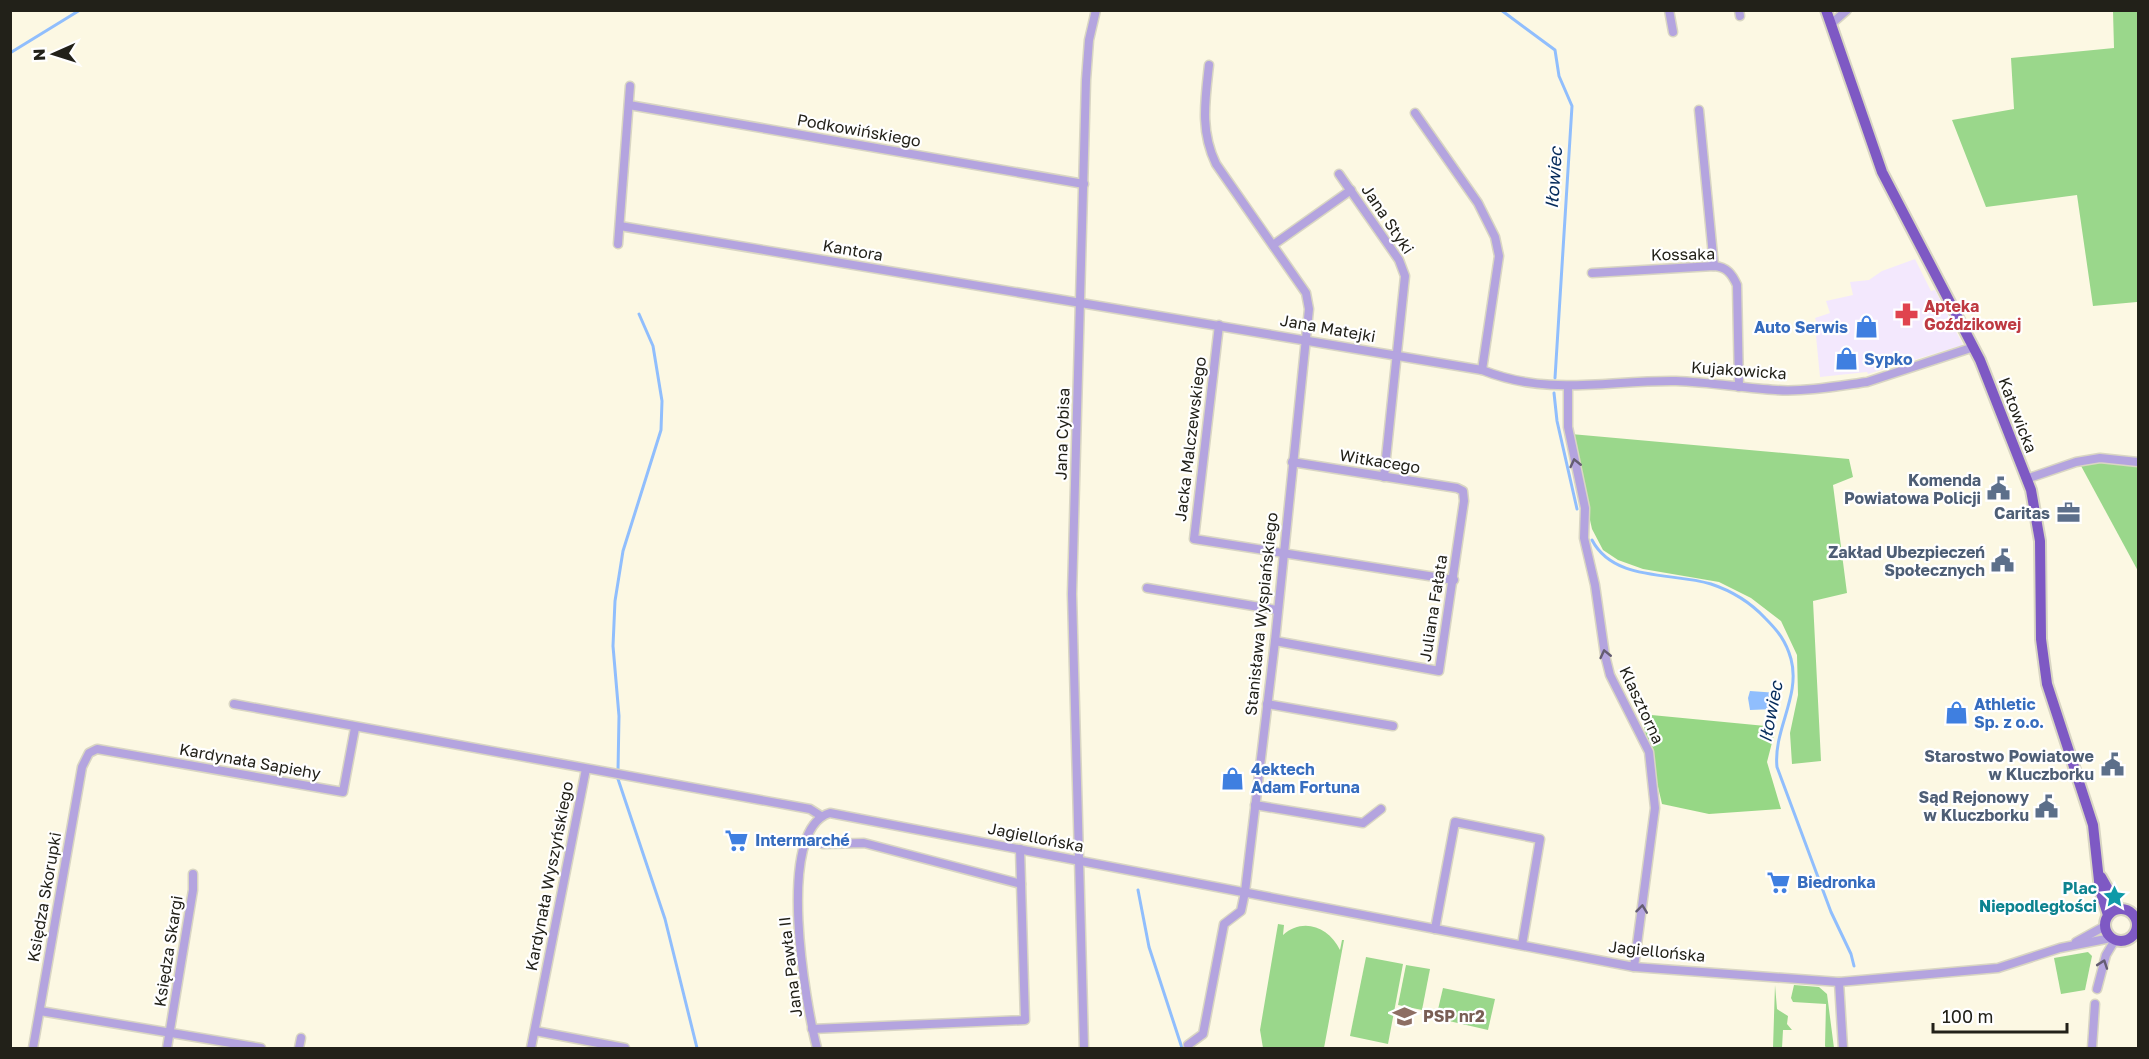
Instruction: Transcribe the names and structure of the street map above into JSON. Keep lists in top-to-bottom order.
{
  "streets": {
    "main road": ["Katowicka"],
    "street": [
      "Podkowińskiego",
      "Jana Styki",
      "Kantora",
      "Kossaka",
      "Jana Matejki",
      "Kujakowicka",
      "Jana Cybisa",
      "Jacka Malczewskiego",
      "Witkacego",
      "Juliana Fałata",
      "Stanisława Wyspiańskiego",
      "Klasztorna",
      "Kardynała Sapiehy",
      "Jagiellońska",
      "Kardynała Wyszyńskiego",
      "Księdza Skorupki",
      "Księdza Skargi",
      "Jana Pawła II"
    ]
  },
  "crossings": [
    ["Podkowińskiego", "Jana Cybisa"],
    ["Jana Styki", "Jana Matejki"],
    ["Jana Styki", "Witkacego"],
    ["Kantora", "Jana Matejki"],
    ["Kantora", "Jana Cybisa"],
    ["Kossaka", "Kujakowicka"],
    ["Jana Matejki", "Kujakowicka"],
    ["Jana Matejki", "Jana Cybisa"],
    ["Jana Matejki", "Jacka Malczewskiego"],
    ["Jana Matejki", "Stanisława Wyspiańskiego"],
    ["Jana Matejki", "Klasztorna"],
    ["Kujakowicka", "Katowicka"],
    ["Kujakowicka", "Klasztorna"],
    ["Jana Cybisa", "Jagiellońska"],
    ["Jacka Malczewskiego", "Stanisława Wyspiańskiego"],
    ["Witkacego", "Juliana Fałata"],
    ["Witkacego", "Stanisława Wyspiańskiego"],
    ["Juliana Fałata", "Stanisława Wyspiańskiego"],
    ["Stanisława Wyspiańskiego", "Jagiellońska"],
    ["Klasztorna", "Jagiellońska"],
    ["Kardynała Sapiehy", "Księdza Skorupki"],
    ["Jagiellońska", "Kardynała Wyszyńskiego"],
    ["Jagiellońska", "Jana Pawła II"],
    ["Kardynała Wyszyńskiego", "Jana Pawła II"]
  ],
  "one_way": ["Klasztorna"],
  "water": ["Iłowiec"],
  "places": {
    "pharmacy": ["Apteka Goździkowej"],
    "shop": [
      "Auto Serwis",
      "Sypko",
      "Athletic Sp. z o.o.",
      "4ektech Adam Fortuna"
    ],
    "public building": [
      "Komenda Powiatowa Policji",
      "Zakład Ubezpieczeń Społecznych",
      "Starostwo Powiatowe w Kluczborku",
      "Sąd Rejonowy w Kluczborku"
    ],
    "office": ["Caritas"],
    "supermarket": ["Intermarché", "Biedronka"],
    "place": ["Plac Niepodległości"],
    "school or university": ["PSP nr2"]
  },
  "scale_bar": "100 m",
  "north": "left"
}
